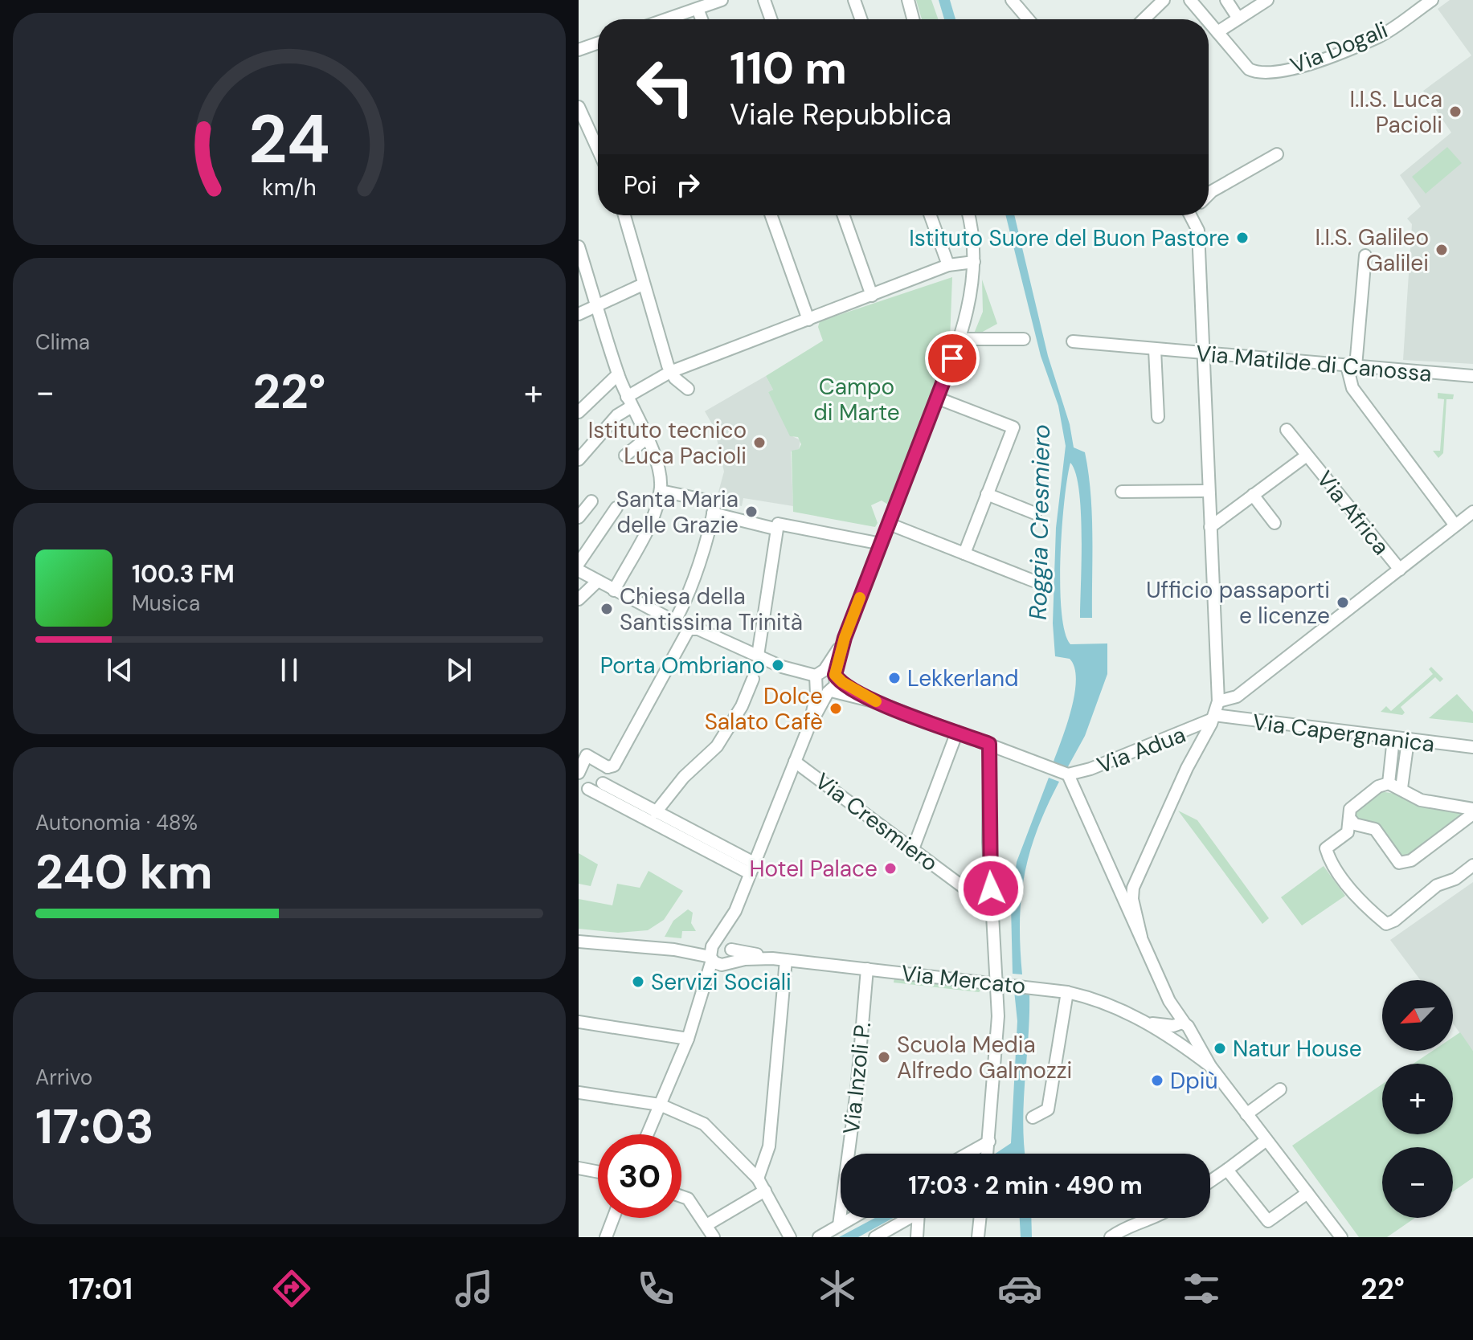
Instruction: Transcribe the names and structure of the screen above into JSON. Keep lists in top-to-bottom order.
{
  "streets": {
    "street": [
      "Via Dogali",
      "Via Matilde di Canossa",
      "Via Africa",
      "Via Capergnanica",
      "Via Adua",
      "Via Cresmiero",
      "Via Mercato",
      "Via Inzoli P."
    ]
  },
  "crossings": [
    ["Via Capergnanica", "Via Adua"],
    ["Via Mercato", "Via Inzoli P."]
  ],
  "water": ["Roggia Cresmiero"],
  "parks": ["Campo di Marte"],
  "places": [
    "I.I.S. Luca Pacioli",
    "Istituto Suore del Buon Pastore",
    "I.I.S. Galileo Galilei",
    "Istituto tecnico Luca Pacioli",
    "Santa Maria delle Grazie",
    "Ufficio passaporti e licenze",
    "Chiesa della Santissima Trinità",
    "Porta Ombriano",
    "Lekkerland",
    "Dolce Salato Cafè",
    "Hotel Palace",
    "Servizi Sociali",
    "Natur House",
    "Scuola Media Alfredo Galmozzi",
    "Dpiù"
  ],
  "north": "bottom left",
  "page": {
    "turn": ["110 m", "Viale Repubblica"],
    "then": "Poi",
    "tile": [
      "Clima",
      ["Autonomia · 48%", "240 km"],
      ["Arrivo", "17:03"]
    ],
    "heat": ["−", "22°", "+"],
    "song": ["100.3 FM", "Musica"],
    "map_buttons": ["+", "−"],
    "limit": "30",
    "trip": "17:03 · 2 min · 490 m",
    "tabs": ["17:01", "22°"],
    "gauge": ["24", "km/h"]
  }
}
